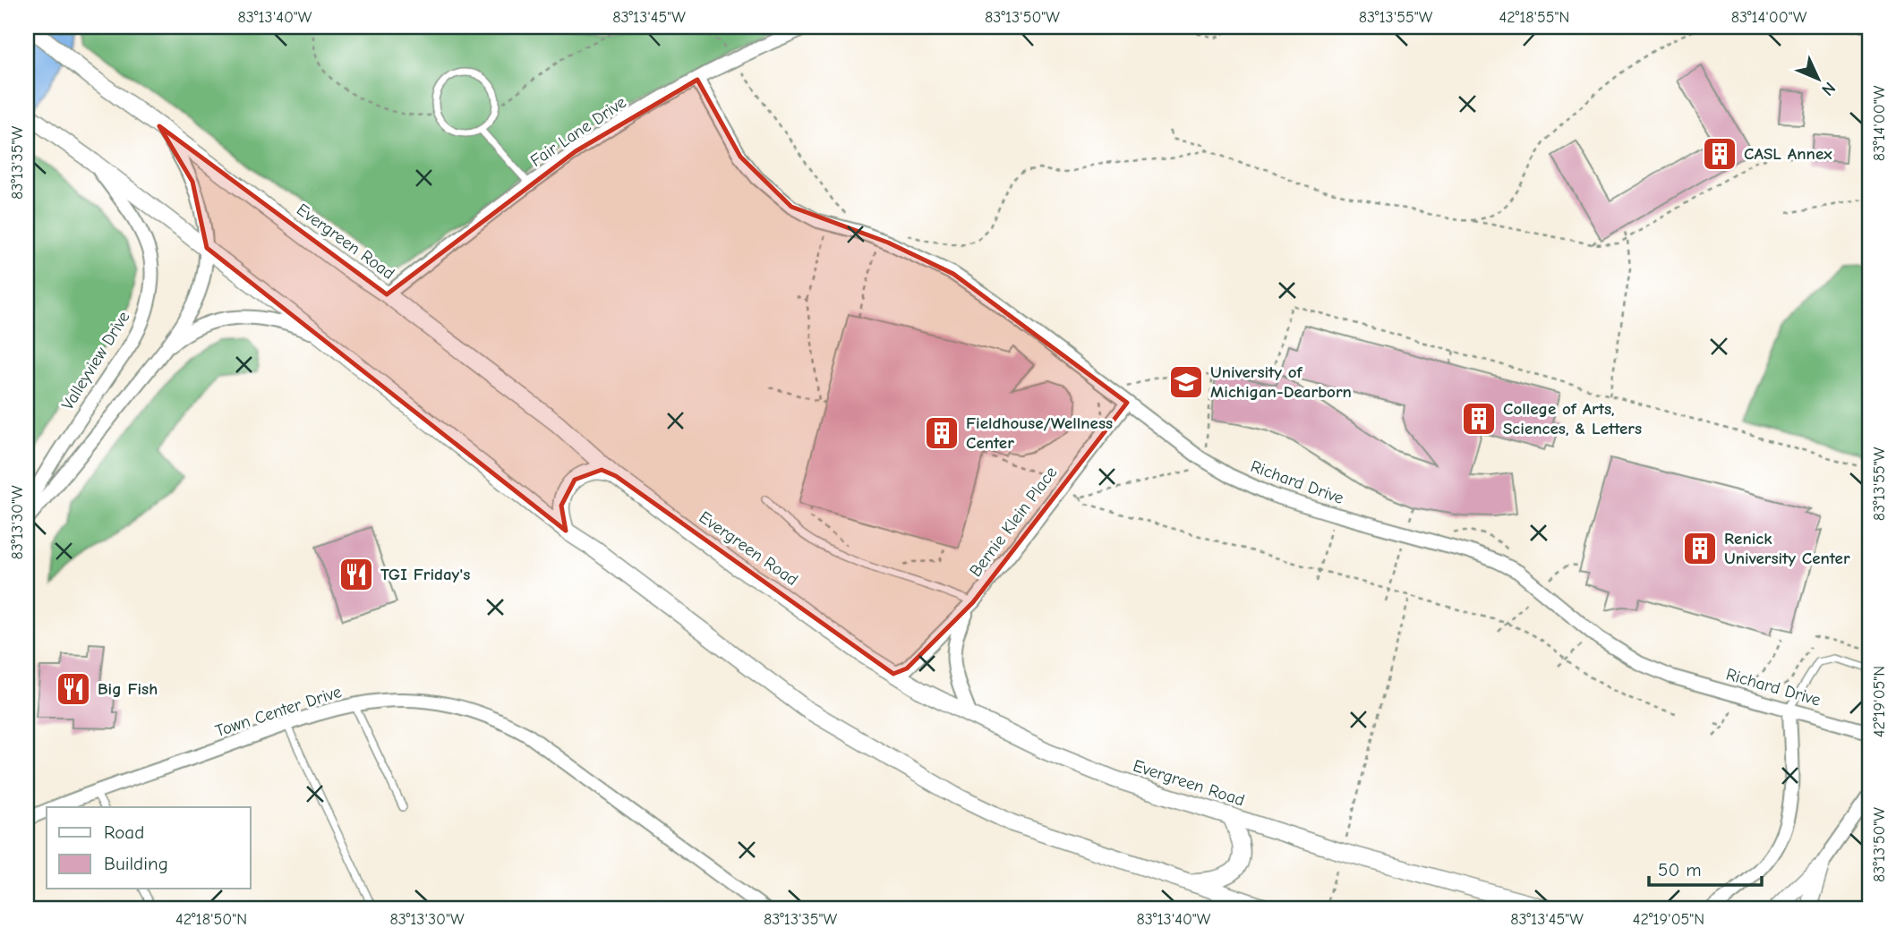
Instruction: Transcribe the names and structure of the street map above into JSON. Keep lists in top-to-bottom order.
{
  "streets": {
    "street": [
      "Fair Lane Drive",
      "Evergreen Road",
      "Valleyview Drive",
      "Richard Drive",
      "Bernie Klein Place",
      "Town Center Drive"
    ]
  },
  "crossings": [
    ["Fair Lane Drive", "Evergreen Road"],
    ["Fair Lane Drive", "Richard Drive"],
    ["Evergreen Road", "Bernie Klein Place"],
    ["Richard Drive", "Bernie Klein Place"]
  ],
  "places": {
    "building": [
      "CASL Annex",
      "College of Arts, Sciences, & Letters",
      "Fieldhouse/Wellness Center",
      "Renick University Center"
    ],
    "school or university": ["University of Michigan-Dearborn"],
    "restaurant": ["TGI Friday's", "Big Fish"]
  },
  "legend": ["Road", "Building"],
  "scale_bar": "50 m",
  "north": "bottom right",
  "coordinates": [
    "83°13'40\"W",
    "83°13'45\"W",
    "83°13'50\"W",
    "83°13'55\"W",
    "42°18'55\"N",
    "83°14'00\"W",
    "83°13'35\"W",
    "83°13'30\"W",
    "42°19'05\"N",
    "42°18'50\"N"
  ]
}
